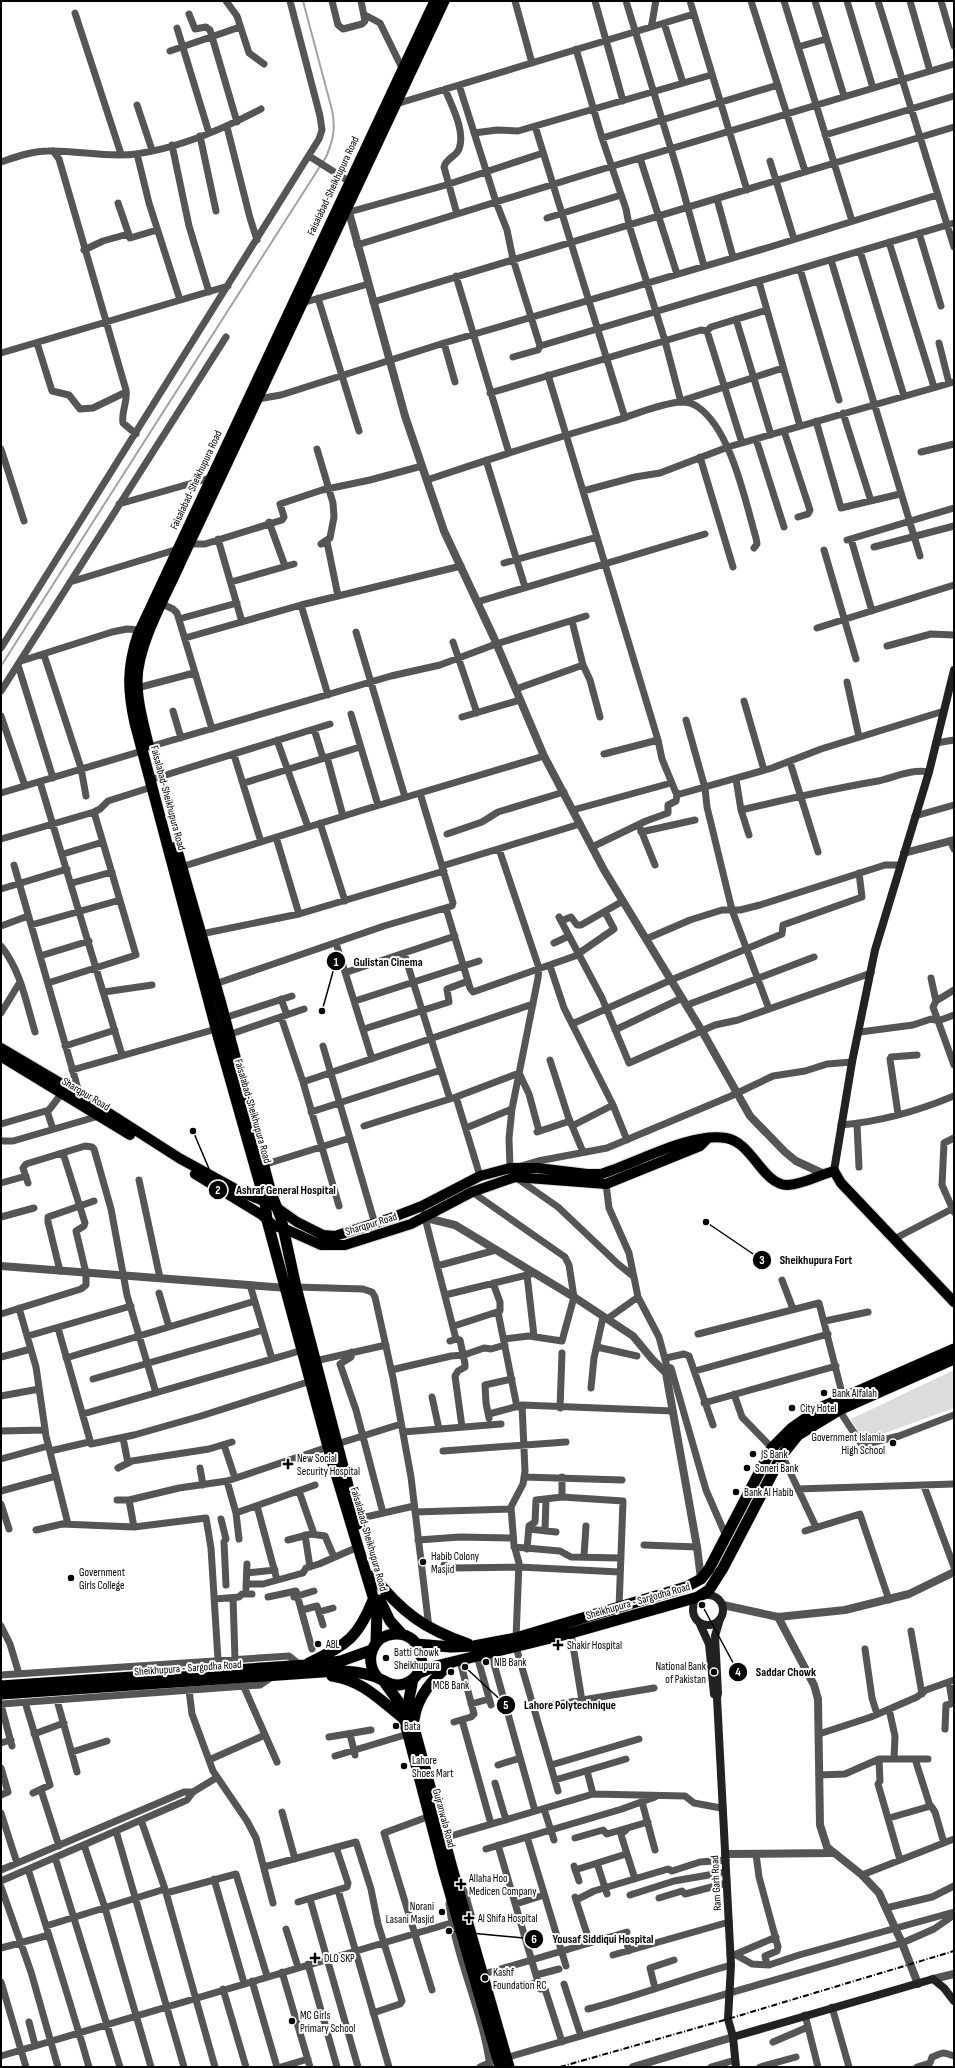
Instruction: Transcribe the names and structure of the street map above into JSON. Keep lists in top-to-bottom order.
{
  "streets": {
    "highway": ["Faisalabad-Sheikhupura Road", "Sheikhupura - Sargodha Road", "Gujranwala Road"],
    "main road": ["Sharqpur Road", "Ram Garh Road"]
  },
  "crossings": [
    ["Faisalabad-Sheikhupura Road", "Sharqpur Road"],
    ["Faisalabad-Sheikhupura Road", "Sheikhupura - Sargodha Road"],
    ["Faisalabad-Sheikhupura Road", "Gujranwala Road"],
    ["Sheikhupura - Sargodha Road", "Gujranwala Road"],
    ["Sheikhupura - Sargodha Road", "Ram Garh Road"]
  ],
  "places": {
    "other": [
      "Gulistan Cinema",
      "Ashraf General Hospital",
      "Sheikhupura Fort",
      "Bank Alfalah",
      "City Hotel",
      "Government Islamia High School",
      "JS Bank",
      "Soneri Bank",
      "Bank Al Habib",
      "Habib Colony Masjid",
      "Government Girls College",
      "Saddar Chowk",
      "ABL",
      "Batti Chowk Sheikhupura",
      "NIB Bank",
      "Lahore Polytechnique",
      "MCB Bank",
      "National Bank of Pakistan",
      "Bata",
      "Lahore Shoes Mart",
      "Norani Lasani Masjid",
      "Yousaf Siddiqui Hospital",
      "Kashf Foundation RC",
      "MC Girls Primary School"
    ],
    "health": [
      "New Social Security Hospital",
      "Shakir Hospital",
      "Allaha Hoo Medicen Company",
      "Al Shifa Hospital",
      "DLO SKP"
    ]
  }
}
